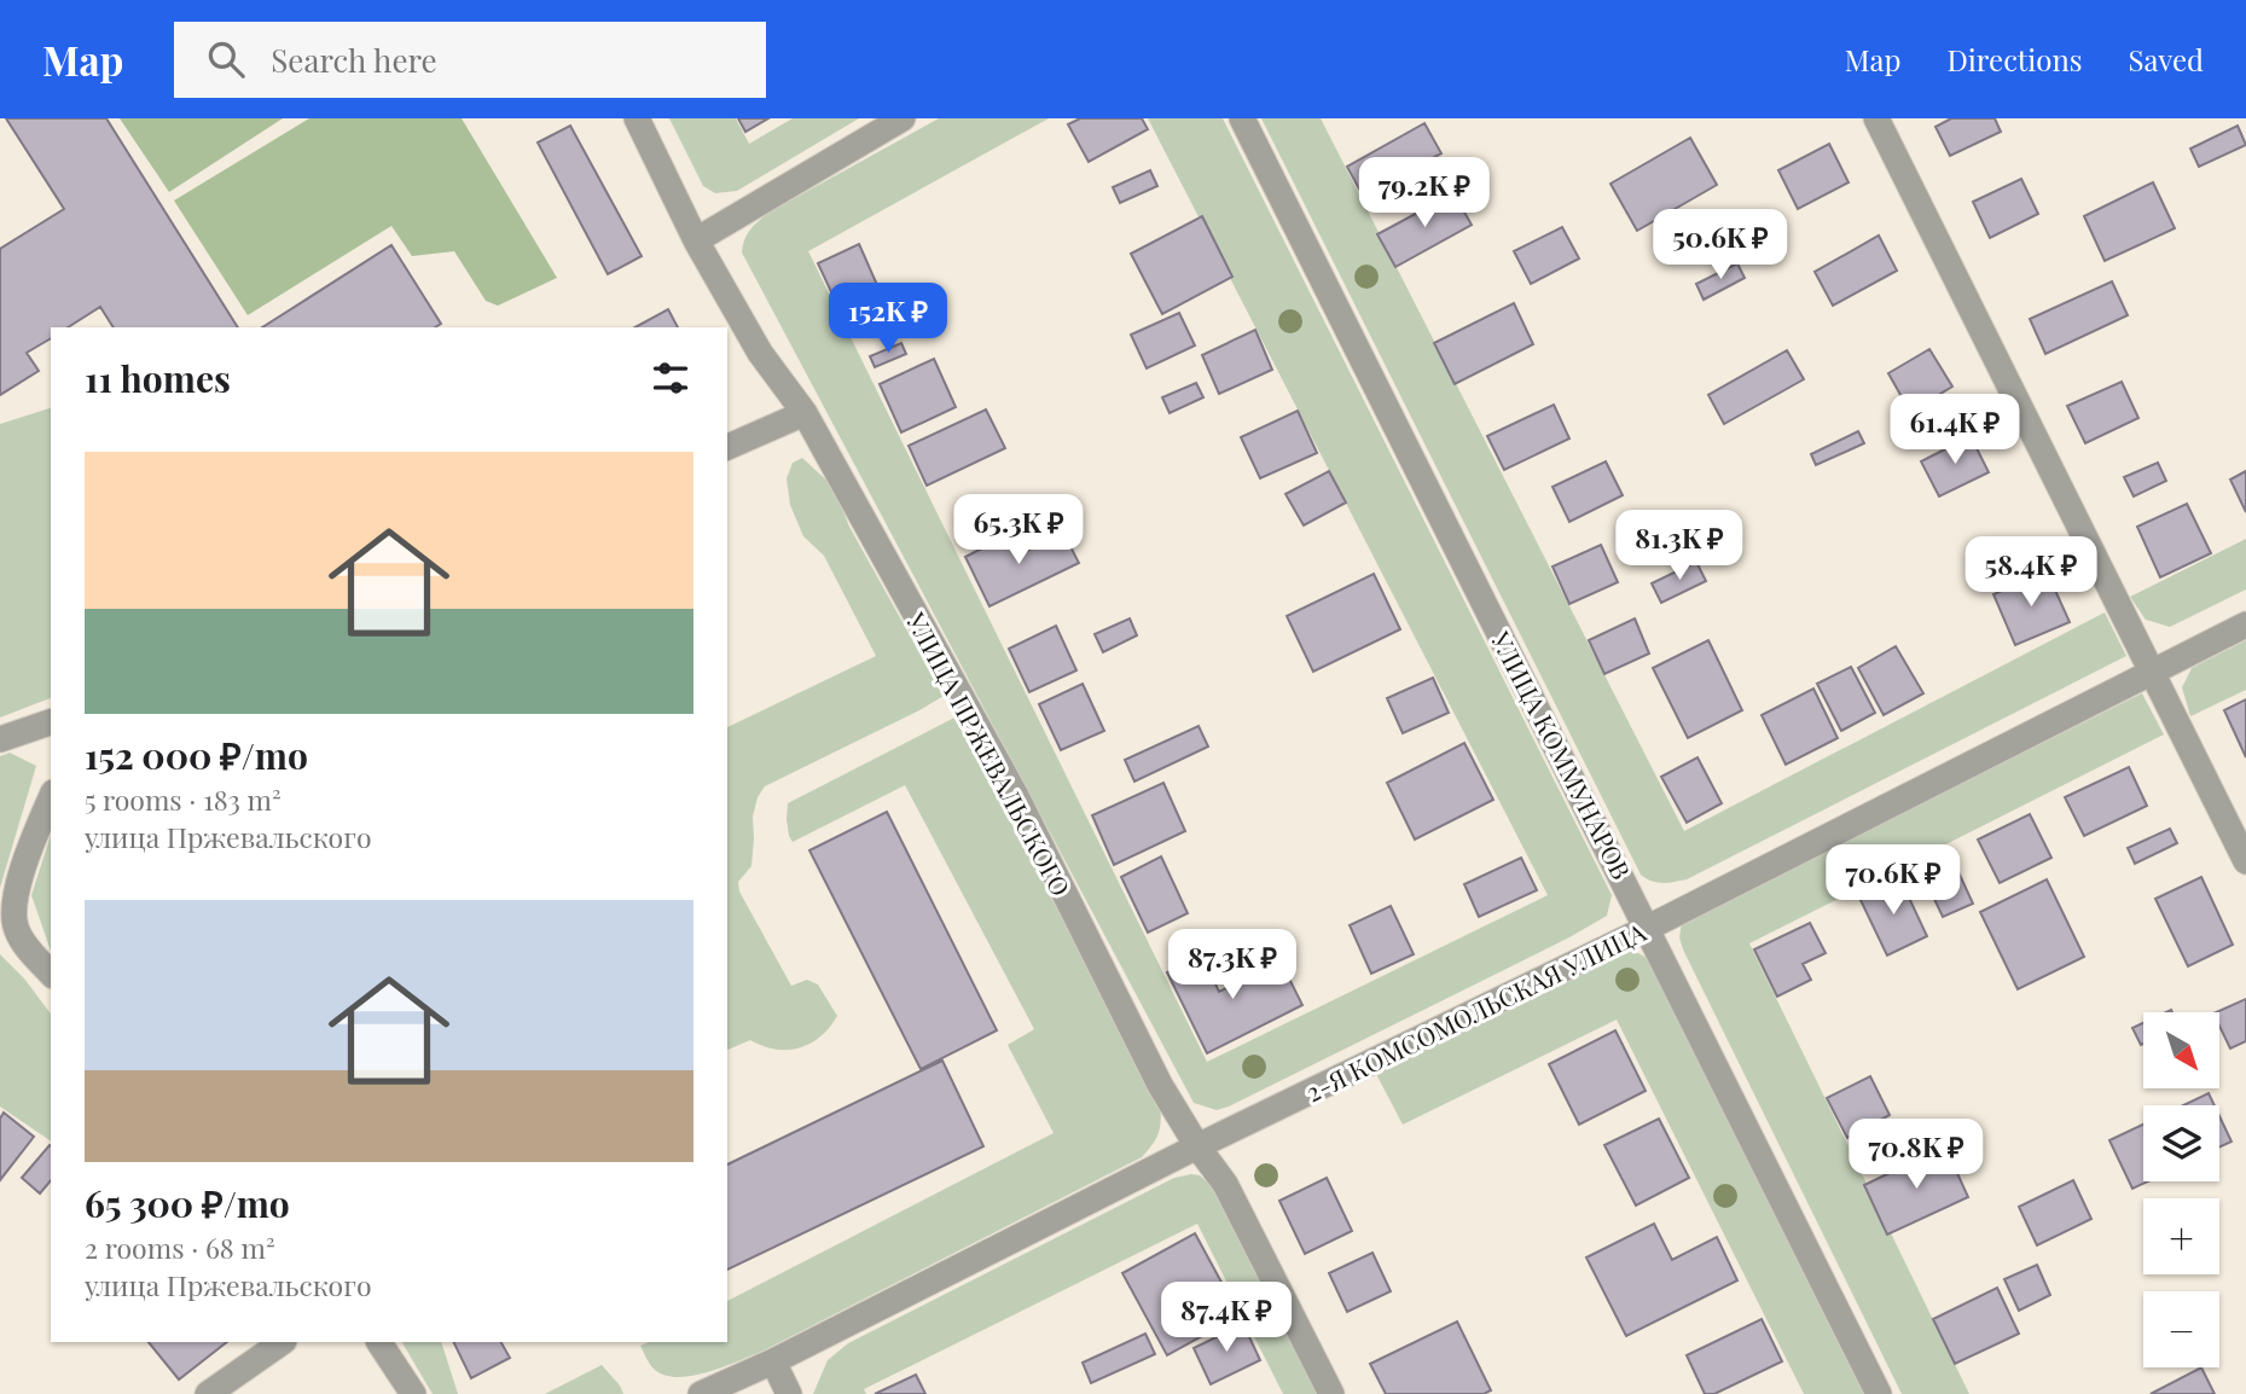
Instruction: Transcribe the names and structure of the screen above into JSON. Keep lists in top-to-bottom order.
{
  "streets": {
    "street": ["УЛИЦА ПРЖЕВАЛЬСКОГО", "УЛИЦА КОММУНАРОВ", "2-Я КОМСОМОЛЬСКАЯ УЛИЦА"]
  },
  "crossings": [
    ["УЛИЦА ПРЖЕВАЛЬСКОГО", "2-Я КОМСОМОЛЬСКАЯ УЛИЦА"],
    ["УЛИЦА КОММУНАРОВ", "2-Я КОМСОМОЛЬСКАЯ УЛИЦА"]
  ],
  "north": "bottom right",
  "page": {
    "header": "Map",
    "search": "Search here",
    "nav": ["Map", "Directions", "Saved"],
    "price": [
      "79.2K ₽",
      "50.6K ₽",
      "152K ₽",
      "61.4K ₽",
      "65.3K ₽",
      "81.3K ₽",
      "58.4K ₽",
      "70.6K ₽",
      "87.3K ₽",
      "70.8K ₽",
      "87.4K ₽"
    ],
    "heading": "11 homes",
    "list": [
      {
        "name": "152 000 ₽/mo",
        "note": "5 rooms · 183 m² · улица Пржевальского"
      },
      {
        "name": "65 300 ₽/mo",
        "note": "2 rooms · 68 m² · улица Пржевальского"
      }
    ],
    "map_buttons": ["+", "−"]
  }
}
